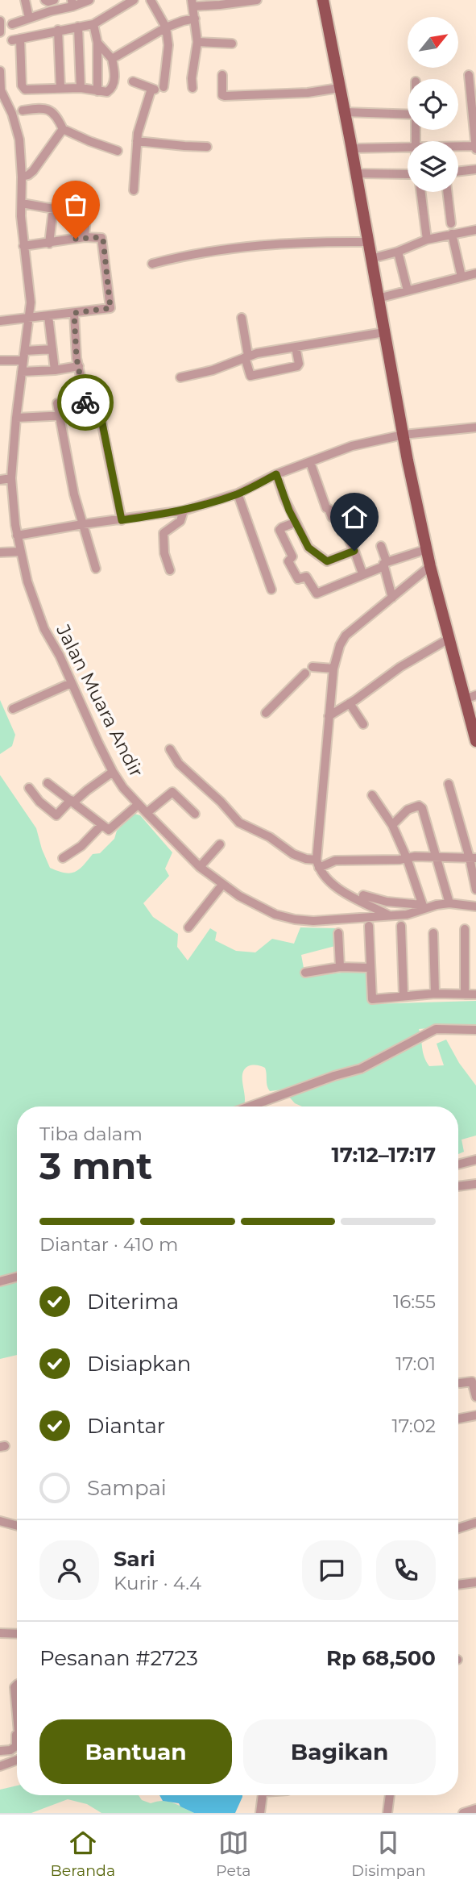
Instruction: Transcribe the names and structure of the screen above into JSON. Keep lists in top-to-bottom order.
{
  "streets": {
    "street": ["Jalan Muara Andir"]
  },
  "north": "top right",
  "page": {
    "heading": ["3 mnt", "Tiba dalam", "17:12–17:17"],
    "panel": [
      "Sari",
      "Kurir · 4.4",
      "Pesanan #2723",
      "Rp 68,500"
    ],
    "bar": "Diantar · 410 m",
    "list": [
      ["Diterima", "16:55"],
      ["Disiapkan", "17:01"],
      ["Diantar", "17:02"],
      "Sampai"
    ],
    "buttons": ["Bantuan", "Bagikan"],
    "tabs": ["Beranda", "Peta", "Disimpan"]
  }
}
